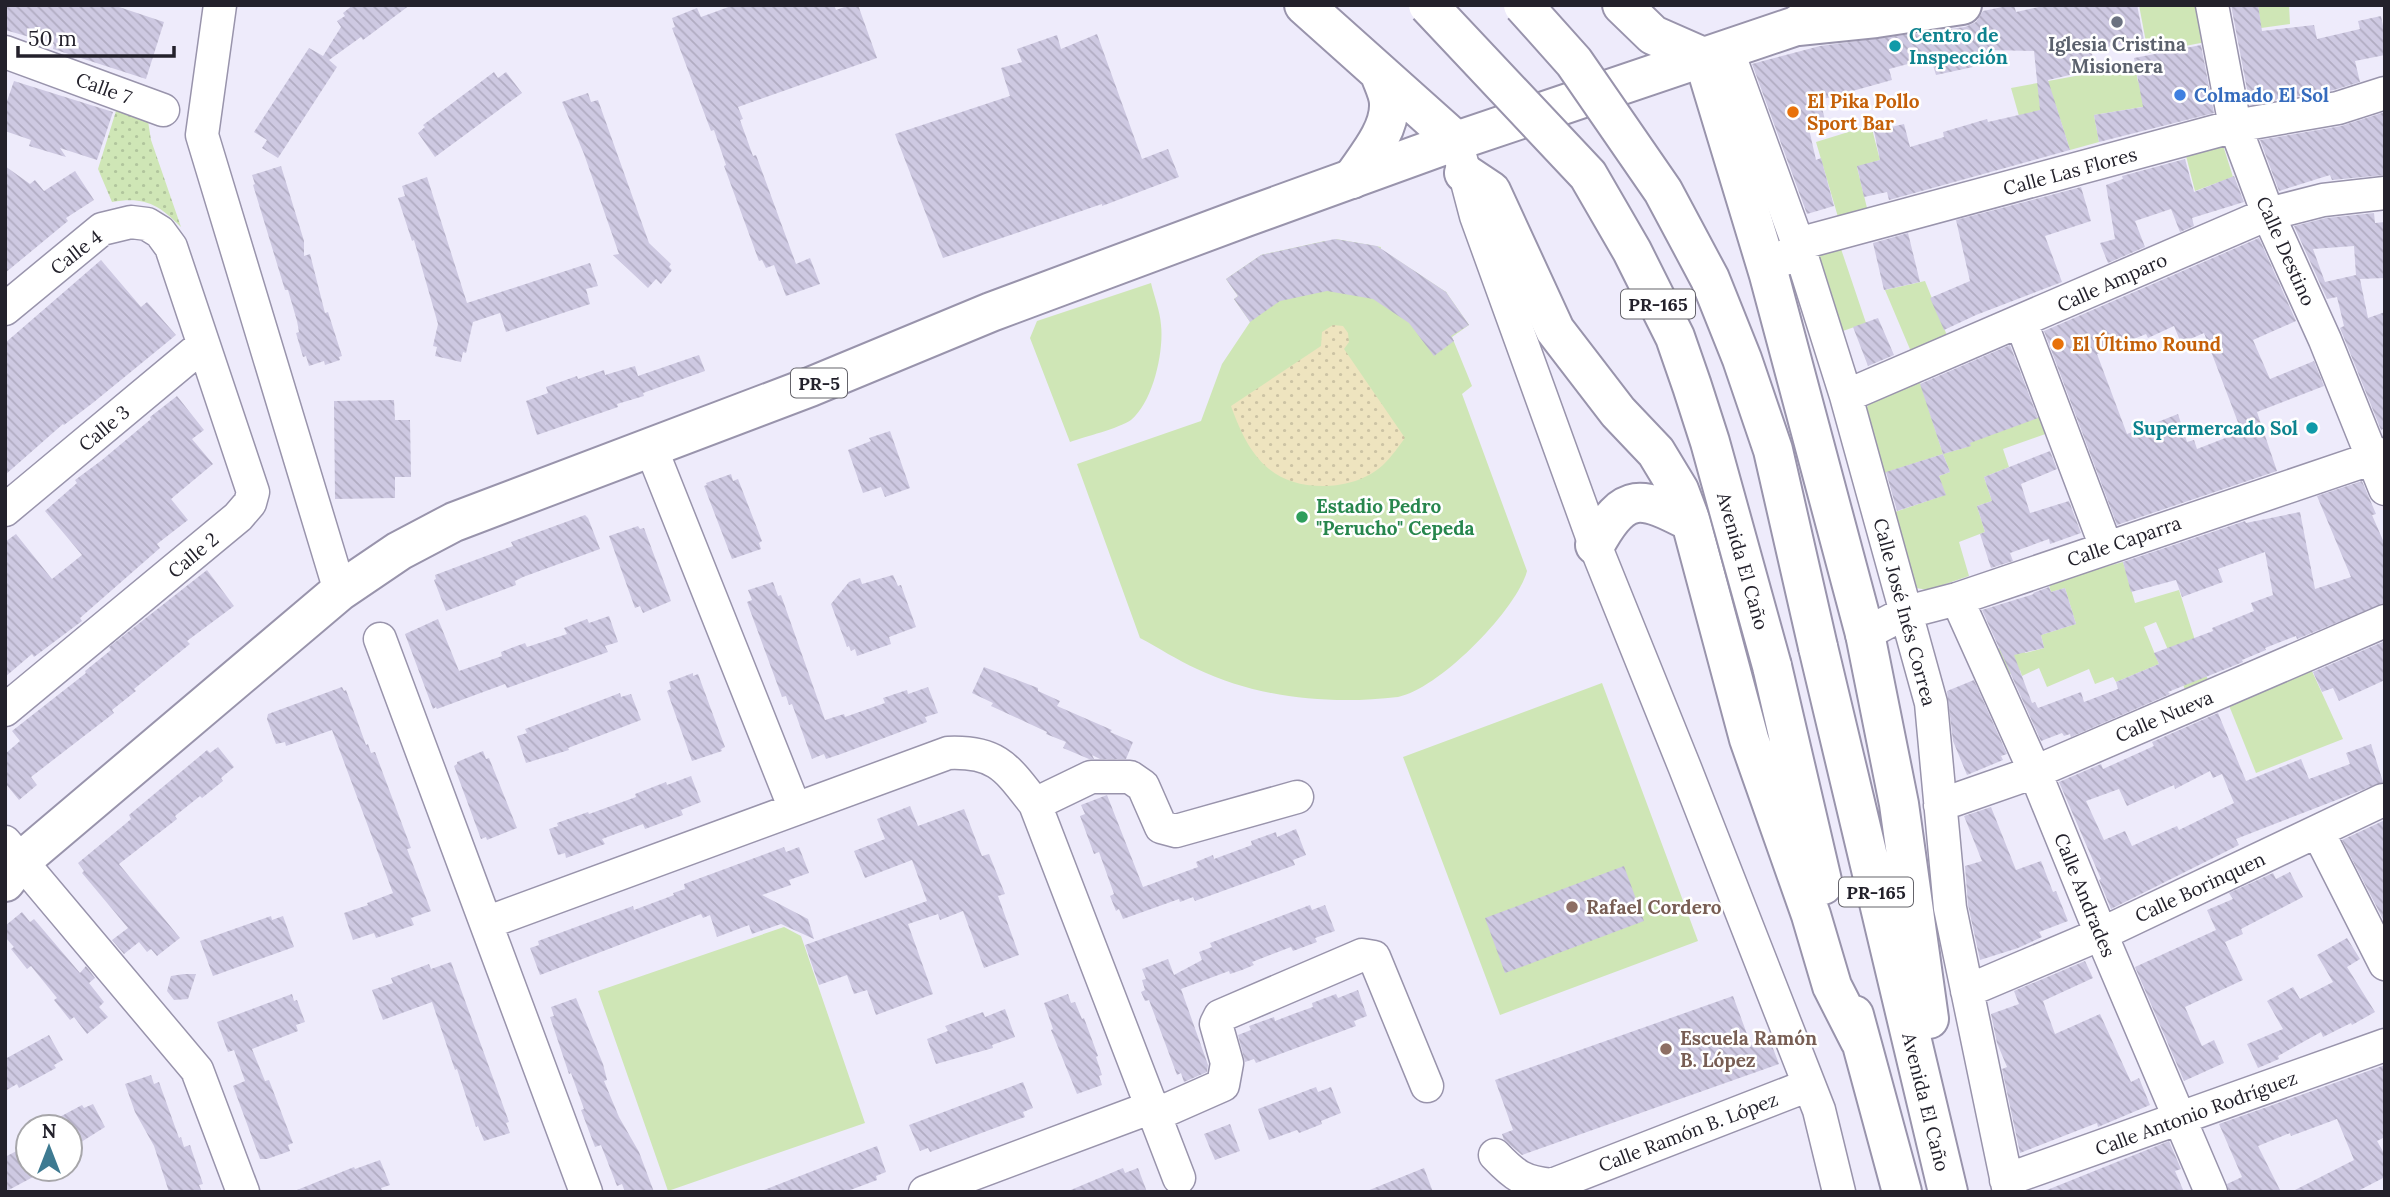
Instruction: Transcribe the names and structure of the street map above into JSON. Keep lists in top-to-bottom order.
{
  "streets": {
    "main road": ["PR-165", "PR-5", "Avenida El Caño"],
    "street": [
      "Calle 7",
      "Calle Las Flores",
      "Calle Destino",
      "Calle 4",
      "Calle Amparo",
      "Calle 3",
      "Calle Caparra",
      "Calle 2",
      "Calle José Inés Correa",
      "Calle Nueva",
      "Calle Borinquen",
      "Calle Andrades",
      "Calle Antonio Rodríguez",
      "Calle Ramón B. López"
    ]
  },
  "crossings": [
    ["Calle Las Flores", "Calle Destino"],
    ["Calle Las Flores", "Calle José Inés Correa"],
    ["Calle Destino", "Calle Amparo"],
    ["Calle Destino", "Calle Caparra"],
    ["Calle 4", "Calle 3"],
    ["Calle 4", "Calle 2"],
    ["Calle Amparo", "Calle José Inés Correa"],
    ["PR-5", "Calle José Inés Correa"],
    ["Calle 3", "Calle 2"],
    ["Calle Caparra", "Calle José Inés Correa"],
    ["Calle Caparra", "Calle Andrades"],
    ["Calle José Inés Correa", "Calle Nueva"],
    ["Calle José Inés Correa", "Calle Borinquen"],
    ["Calle José Inés Correa", "Calle Antonio Rodríguez"],
    ["Calle Nueva", "Calle Andrades"],
    ["Calle Borinquen", "Calle Andrades"],
    ["Calle Andrades", "Calle Antonio Rodríguez"]
  ],
  "places": [
    "Iglesia Cristina Misionera",
    "Centro de Inspección",
    "Colmado El Sol",
    "El Pika Pollo Sport Bar",
    "El Último Round",
    "Supermercado Sol",
    "Estadio Pedro \"Perucho\" Cepeda",
    "Rafael Cordero",
    "Escuela Ramón B. López"
  ],
  "scale_bar": "50 m",
  "north": "top"
}
